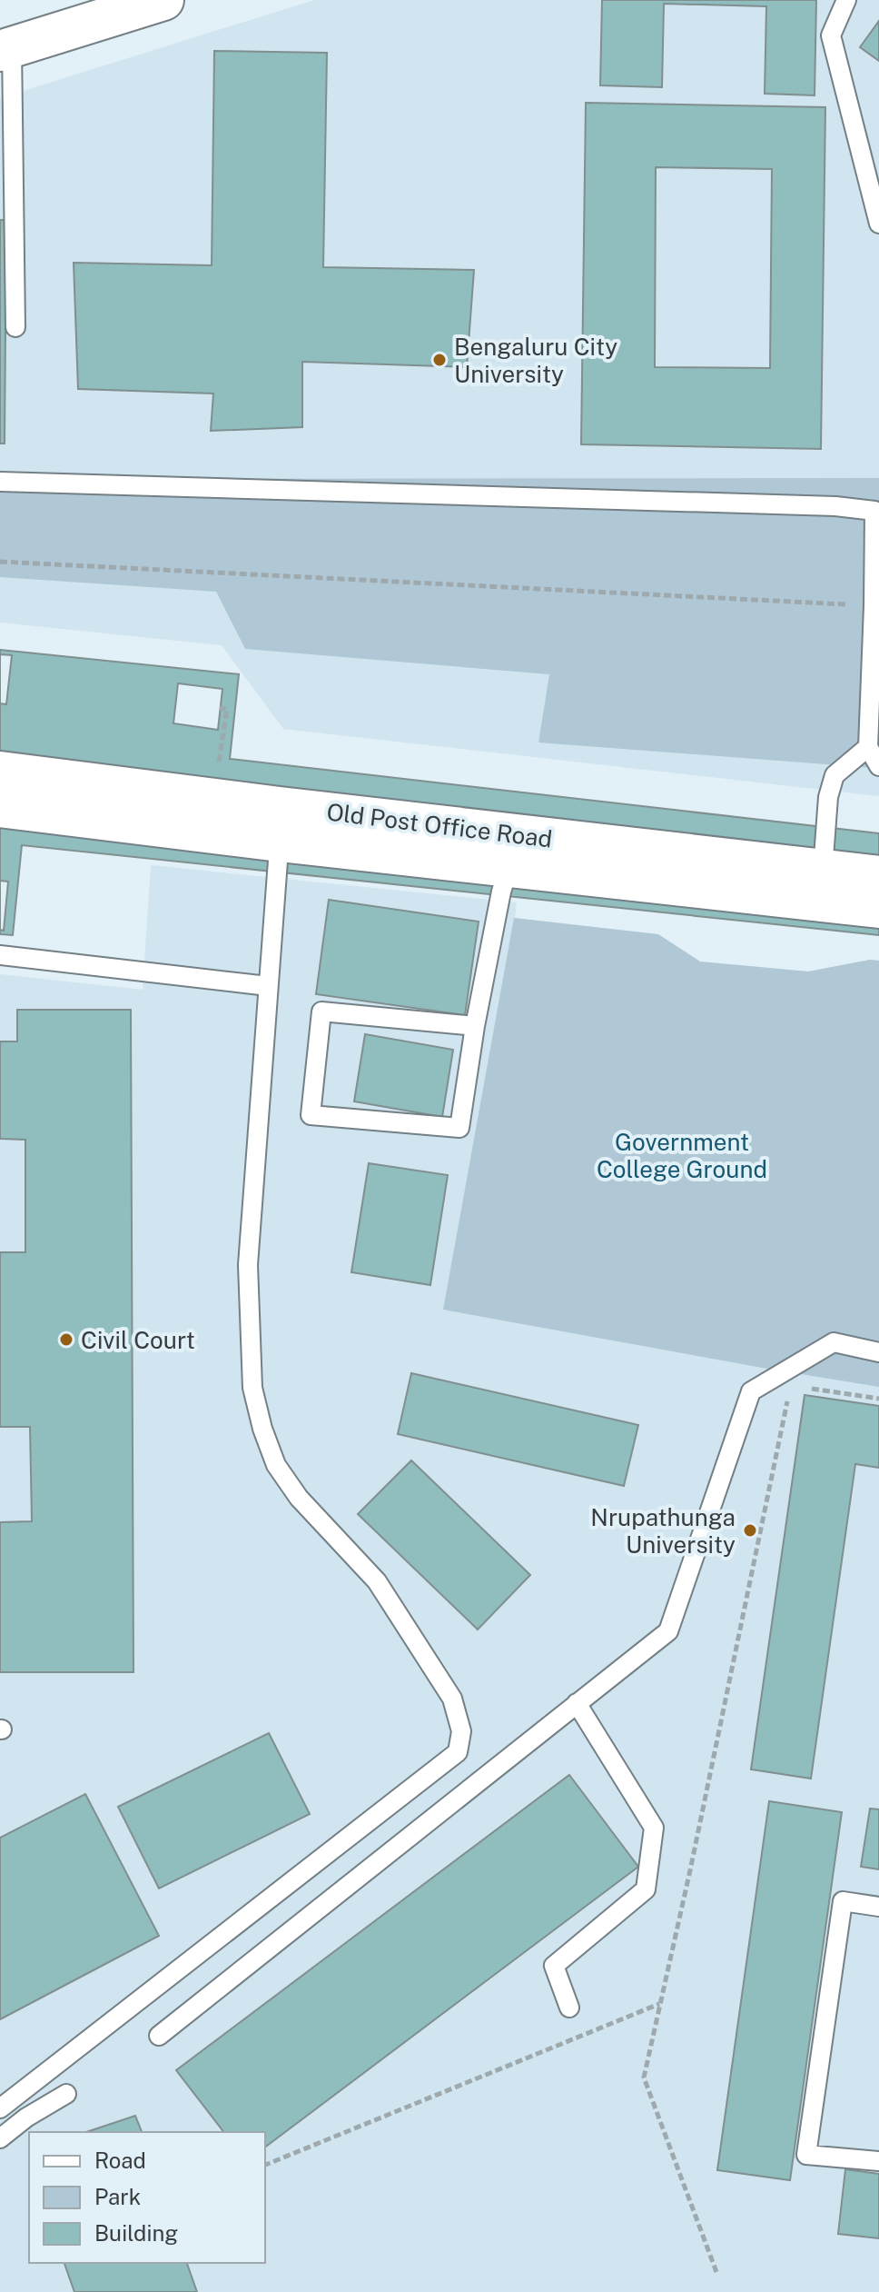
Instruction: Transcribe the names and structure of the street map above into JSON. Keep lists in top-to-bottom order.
{
  "streets": {
    "street": ["Old Post Office Road"]
  },
  "parks": ["Government College Ground"],
  "places": ["Bengaluru City University", "Civil Court", "Nrupathunga University"],
  "legend": ["Road", "Park", "Building"]
}
